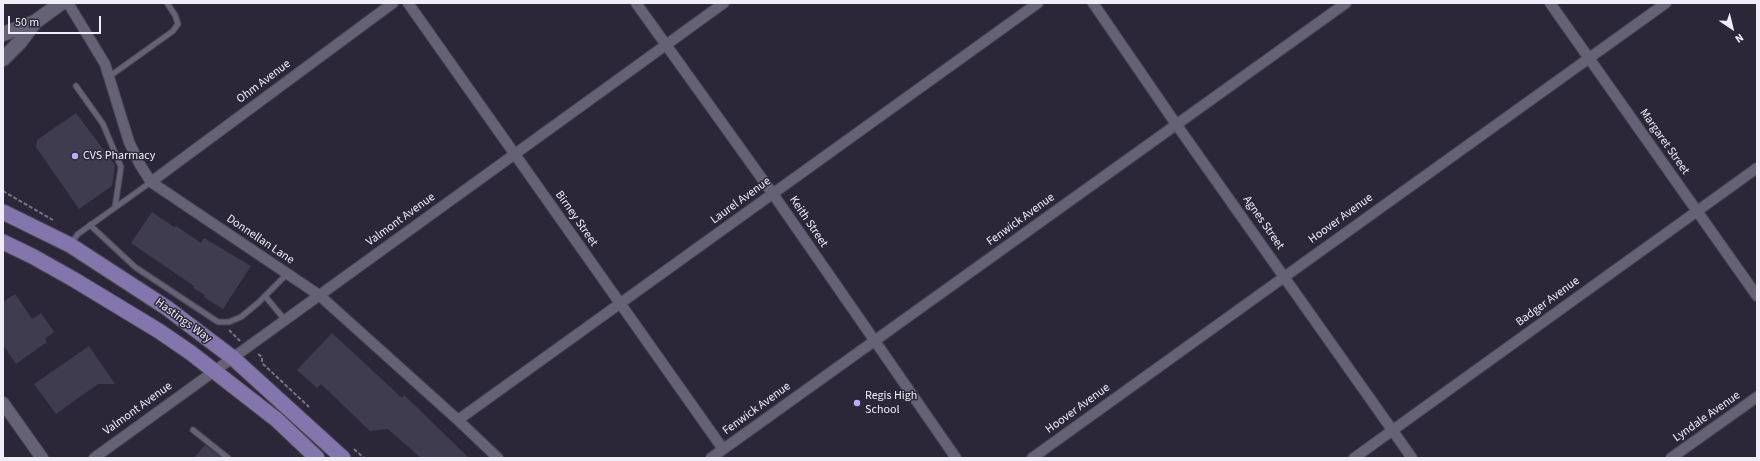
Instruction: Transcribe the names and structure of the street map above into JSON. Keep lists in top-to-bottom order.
{
  "streets": {
    "main road": ["Hastings Way"],
    "street": [
      "Ohm Avenue",
      "Margaret Street",
      "Laurel Avenue",
      "Birney Street",
      "Hoover Avenue",
      "Valmont Avenue",
      "Fenwick Avenue",
      "Keith Street",
      "Agnes Street",
      "Donnellan Lane",
      "Badger Avenue",
      "Lyndale Avenue"
    ]
  },
  "crossings": [
    ["Ohm Avenue", "Donnellan Lane"],
    ["Margaret Street", "Hoover Avenue"],
    ["Margaret Street", "Badger Avenue"],
    ["Laurel Avenue", "Birney Street"],
    ["Laurel Avenue", "Keith Street"],
    ["Laurel Avenue", "Donnellan Lane"],
    ["Birney Street", "Valmont Avenue"],
    ["Birney Street", "Fenwick Avenue"],
    ["Hoover Avenue", "Agnes Street"],
    ["Valmont Avenue", "Keith Street"],
    ["Valmont Avenue", "Donnellan Lane"],
    ["Valmont Avenue", "Hastings Way"],
    ["Fenwick Avenue", "Keith Street"],
    ["Fenwick Avenue", "Agnes Street"],
    ["Agnes Street", "Badger Avenue"]
  ],
  "places": ["CVS Pharmacy", "Regis High School"],
  "scale_bar": "50 m",
  "north": "bottom right"
}
